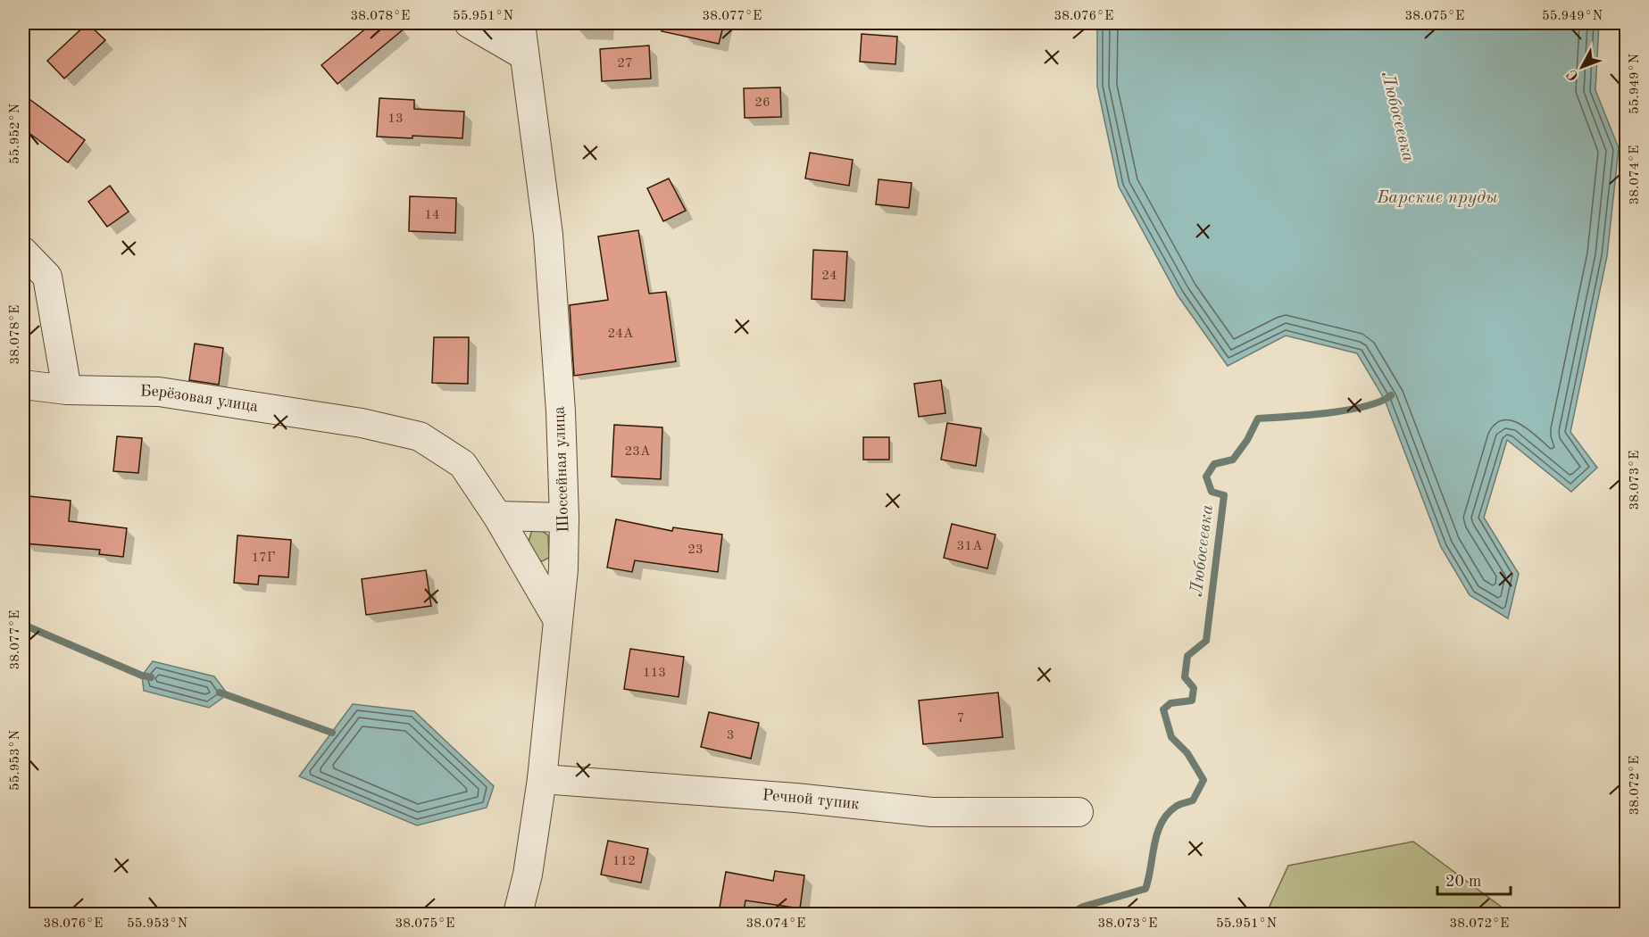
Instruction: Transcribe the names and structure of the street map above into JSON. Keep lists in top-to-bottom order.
{
  "streets": {
    "street": ["Берёзовая улица", "Шоссейная улица", "Речной тупик"]
  },
  "crossings": [
    ["Берёзовая улица", "Шоссейная улица"],
    ["Шоссейная улица", "Речной тупик"]
  ],
  "water": ["Любосеевка", "Барские пруды"],
  "house_numbers": [
    "27",
    "26",
    "13",
    "14",
    "24",
    "24А",
    "23А",
    "31А",
    "23",
    "17Г",
    "113",
    "7",
    "3",
    "112"
  ],
  "scale_bar": "20 m",
  "north": "bottom left",
  "coordinates": [
    "38.078°E",
    "55.951°N",
    "38.077°E",
    "38.076°E",
    "38.075°E",
    "55.949°N",
    "55.952°N",
    "38.074°E",
    "38.073°E",
    "55.953°N",
    "38.072°E"
  ]
}
